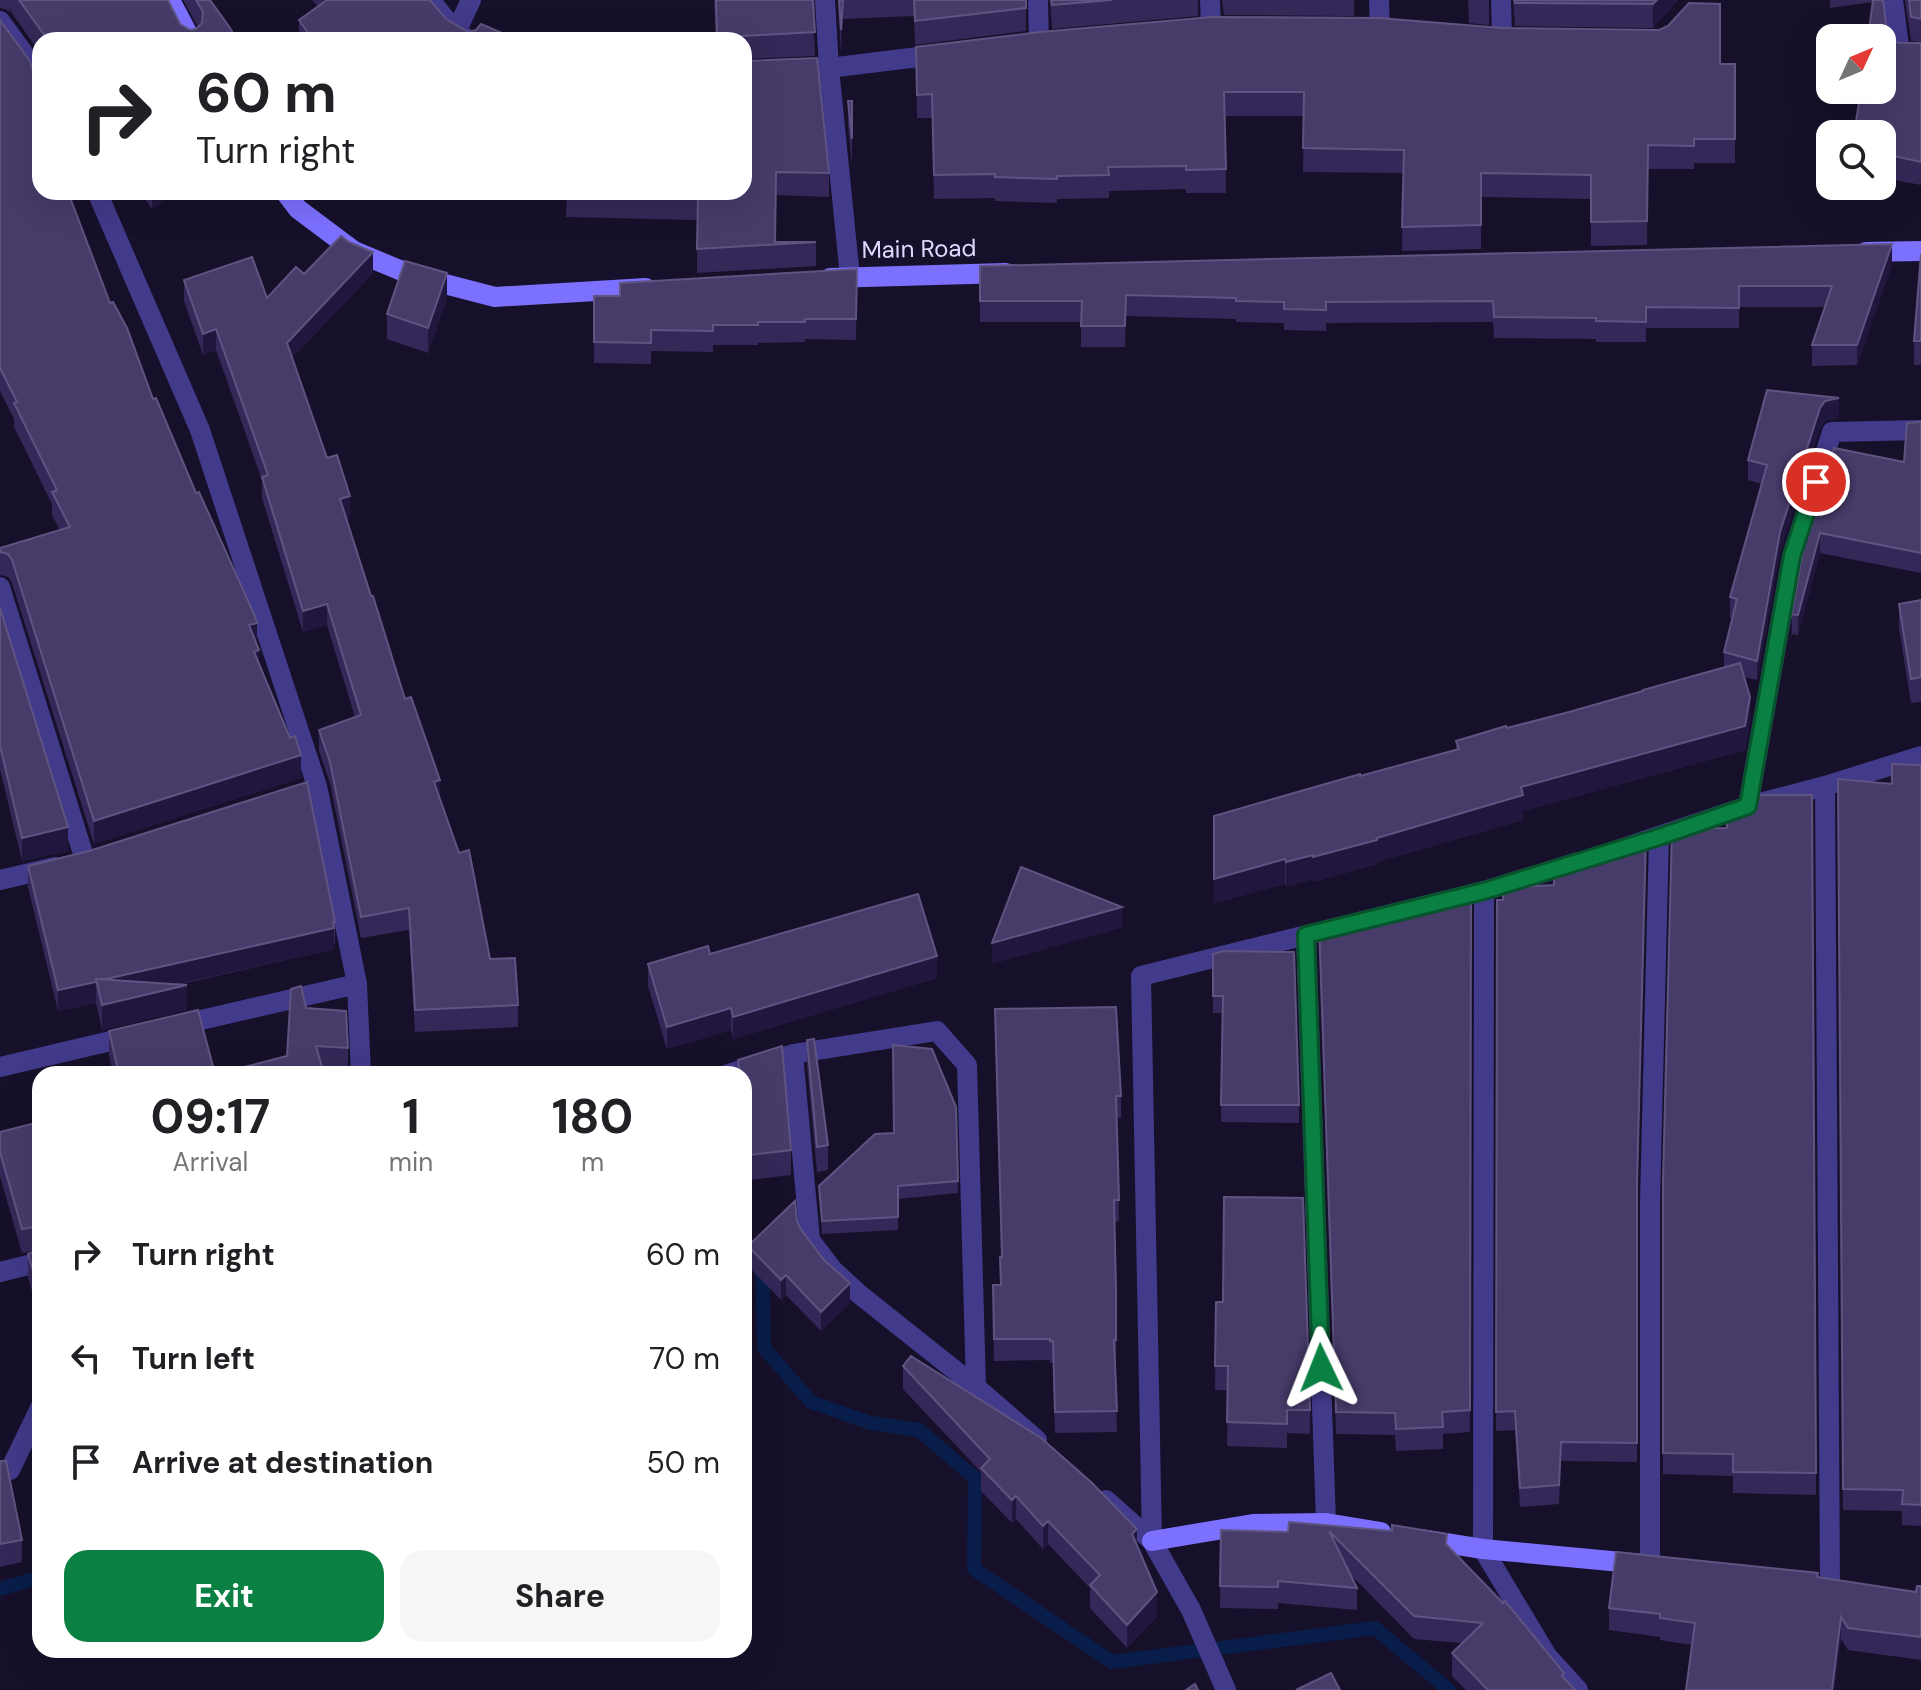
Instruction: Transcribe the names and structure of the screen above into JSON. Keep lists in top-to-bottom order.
{
  "streets": {
    "street": ["Main Road"]
  },
  "north": "top right",
  "page": {
    "turn": ["60 m", "Turn right"],
    "eta": [
      "09:17",
      "Arrival",
      "1",
      "min",
      "180",
      "m"
    ],
    "list": [
      {
        "name": "Turn right",
        "value": "60 m"
      },
      {
        "name": "Turn left",
        "value": "70 m"
      },
      {
        "name": "Arrive at destination",
        "value": "50 m"
      }
    ],
    "buttons": ["Exit", "Share"]
  }
}
